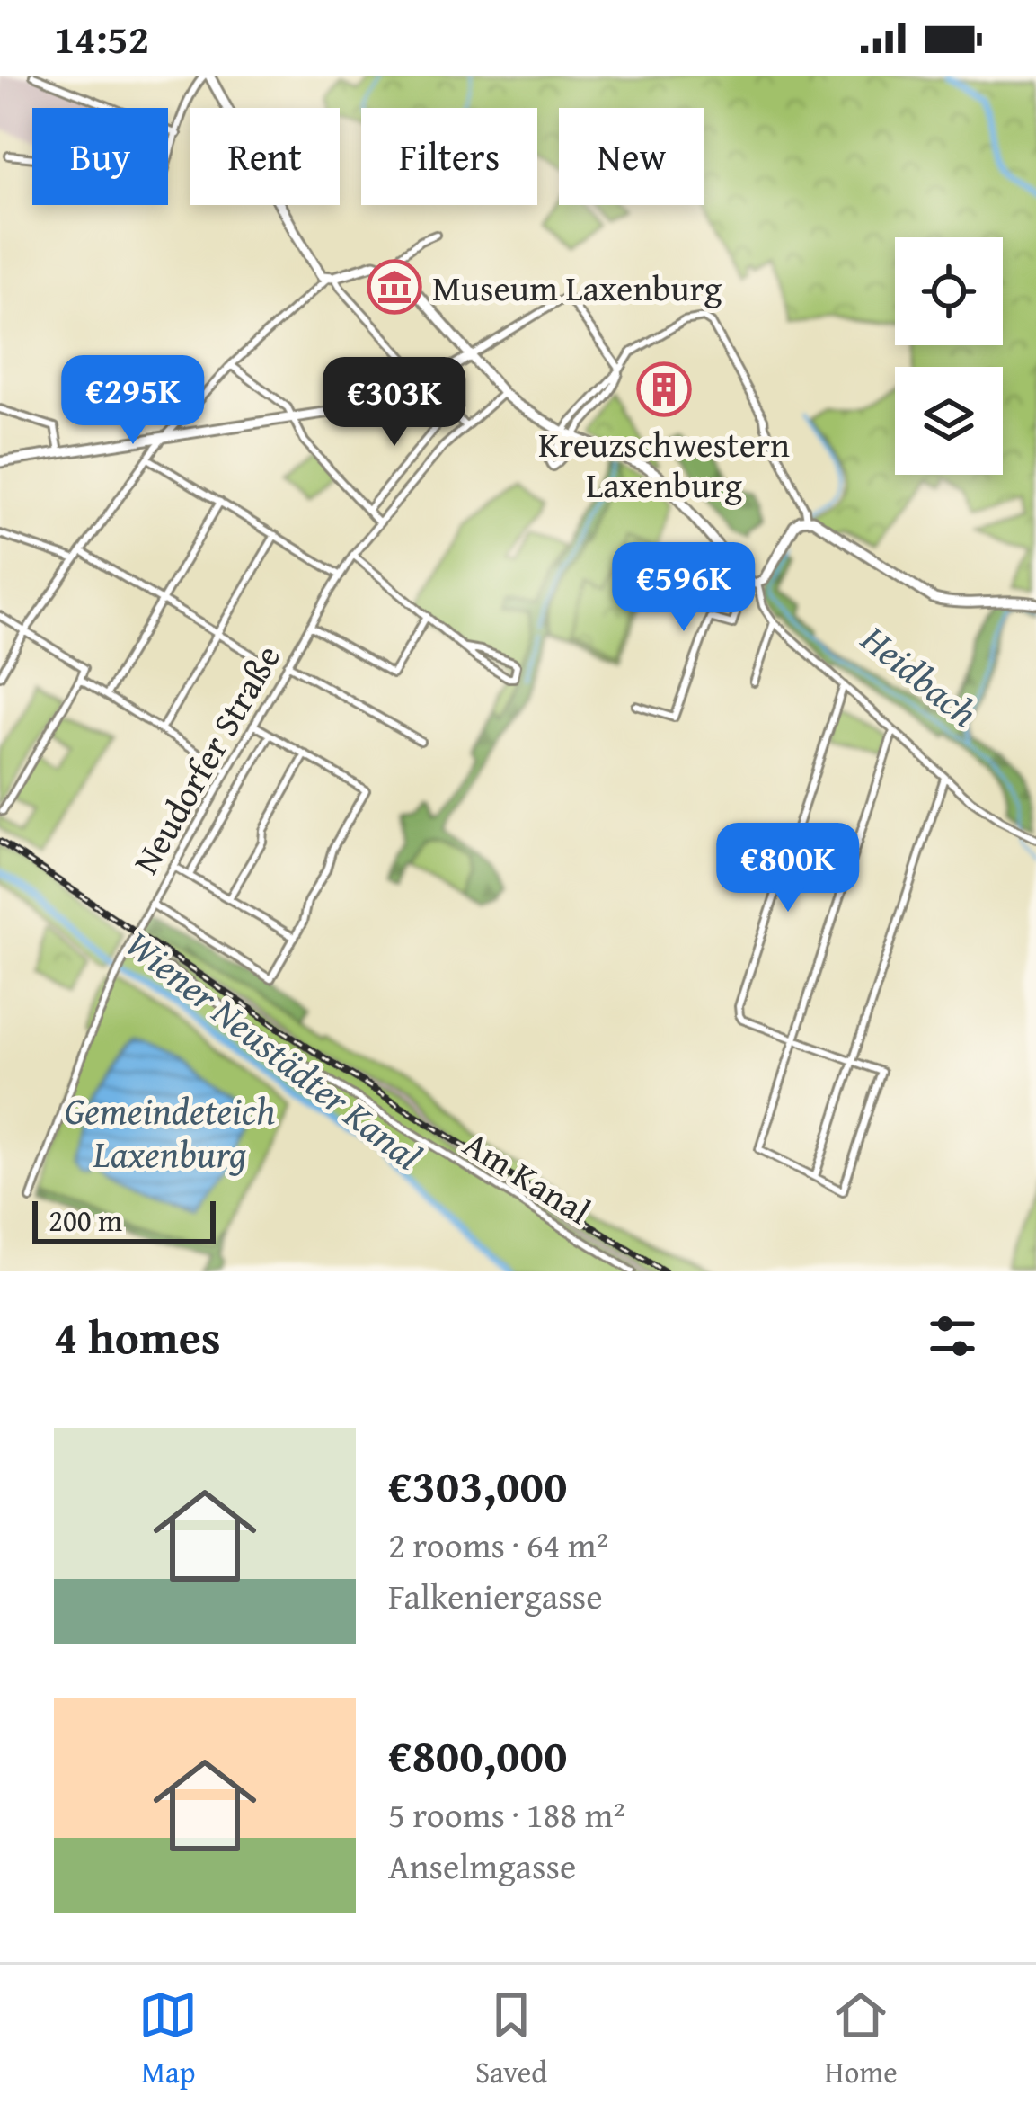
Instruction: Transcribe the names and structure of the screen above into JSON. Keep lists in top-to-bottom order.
{
  "streets": {
    "street": ["Neudorfer Straße", "Am Kanal"]
  },
  "crossings": [
    ["Neudorfer Straße", "Am Kanal"]
  ],
  "water": ["Heidbach", "Wiener Neustädter Kanal", "Gemeindeteich Laxenburg"],
  "places": {
    "museum": ["Museum Laxenburg"],
    "building": ["Kreuzschwestern Laxenburg"]
  },
  "scale_bar": "200 m",
  "page": {
    "status": "14:52",
    "chip": [
      "Buy",
      "Rent",
      "Filters",
      "New"
    ],
    "price": [
      "€295K",
      "€303K",
      "€596K",
      "€800K"
    ],
    "scale": "200 m",
    "heading": "4 homes",
    "list": [
      {
        "name": "€303,000",
        "note": "2 rooms · 64 m² · Falkeniergasse"
      },
      {
        "name": "€800,000",
        "note": "5 rooms · 188 m² · Anselmgasse"
      }
    ],
    "tabs": ["Map", "Saved", "Home"]
  }
}
